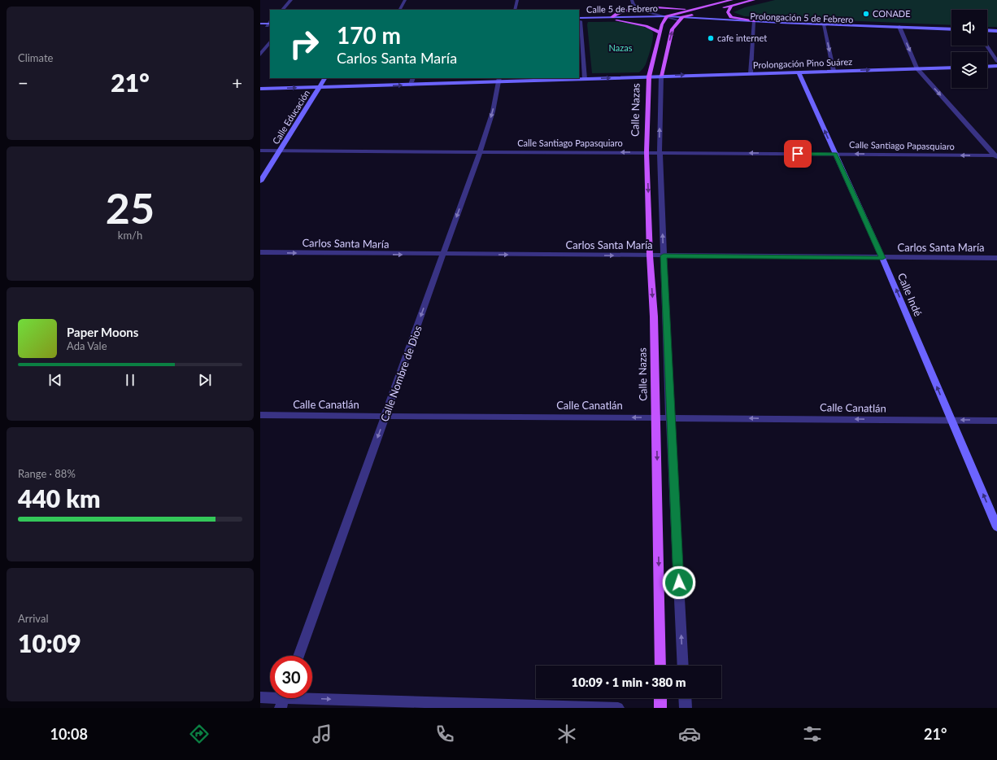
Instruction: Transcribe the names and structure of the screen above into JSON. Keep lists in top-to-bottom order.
{
  "streets": {
    "main road": ["Calle Nazas"],
    "street": [
      "Calle 5 de Febrero",
      "Prolongación 5 de Febrero",
      "Prolongación Pino Suárez",
      "Calle Educación",
      "Calle Santiago Papasquiaro",
      "Carlos Santa María",
      "Calle Indé",
      "Calle Nombre de Dios",
      "Calle Canatlán"
    ]
  },
  "crossings": [
    ["Calle 5 de Febrero", "Prolongación 5 de Febrero"],
    ["Calle 5 de Febrero", "Calle Nazas"],
    ["Prolongación 5 de Febrero", "Calle Nazas"],
    ["Prolongación Pino Suárez", "Calle Nazas"],
    ["Prolongación Pino Suárez", "Calle Educación"],
    ["Prolongación Pino Suárez", "Calle Indé"],
    ["Prolongación Pino Suárez", "Calle Nombre de Dios"],
    ["Calle Nazas", "Calle Santiago Papasquiaro"],
    ["Calle Nazas", "Carlos Santa María"],
    ["Calle Nazas", "Calle Canatlán"],
    ["Calle Educación", "Calle Santiago Papasquiaro"],
    ["Calle Santiago Papasquiaro", "Calle Indé"],
    ["Calle Santiago Papasquiaro", "Calle Nombre de Dios"],
    ["Carlos Santa María", "Calle Indé"],
    ["Carlos Santa María", "Calle Nombre de Dios"],
    ["Calle Indé", "Calle Canatlán"],
    ["Calle Nombre de Dios", "Calle Canatlán"]
  ],
  "one_way": [
    "Prolongación Pino Suárez",
    "Calle Nazas",
    "Calle Santiago Papasquiaro",
    "Carlos Santa María",
    "Calle Indé",
    "Calle Nombre de Dios",
    "Calle Canatlán"
  ],
  "parks": ["Nazas"],
  "places": ["CONADE", "cafe internet"],
  "page": {
    "tile": [
      "Climate",
      ["25", "km/h"],
      ["Range · 88%", "440 km"],
      ["Arrival", "10:09"]
    ],
    "turn": ["170 m", "Carlos Santa María"],
    "heat": ["−", "21°", "+"],
    "song": ["Paper Moons", "Ada Vale"],
    "limit": "30",
    "trip": "10:09 · 1 min · 380 m",
    "tabs": ["10:08", "21°"]
  }
}
